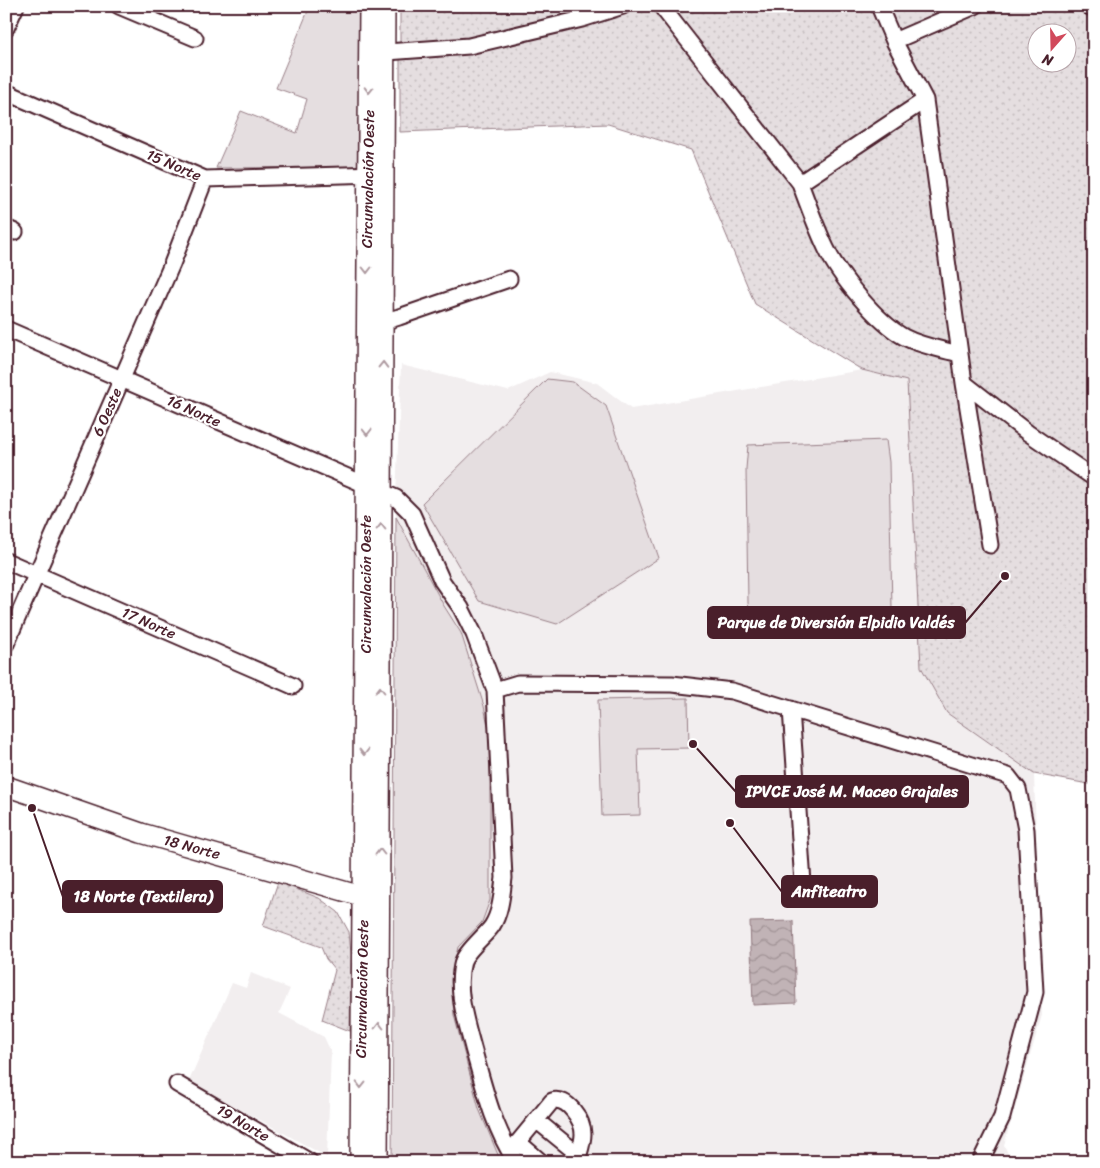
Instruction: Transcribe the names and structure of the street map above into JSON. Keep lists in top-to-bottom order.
{
  "streets": {
    "main road": ["Circunvalación Oeste", "18 Norte"],
    "street": [
      "15 Norte",
      "16 Norte",
      "6 Oeste",
      "17 Norte",
      "19 Norte"
    ]
  },
  "crossings": [
    ["15 Norte", "Circunvalación Oeste"],
    ["15 Norte", "6 Oeste"],
    ["Circunvalación Oeste", "16 Norte"],
    ["Circunvalación Oeste", "18 Norte"],
    ["16 Norte", "6 Oeste"],
    ["6 Oeste", "17 Norte"]
  ],
  "places": [
    "Parque de Diversión Elpidio Valdés",
    "IPVCE José M. Maceo Grajales",
    "18 Norte (Textilera)",
    "Anfiteatro"
  ],
  "north": "bottom"
}
